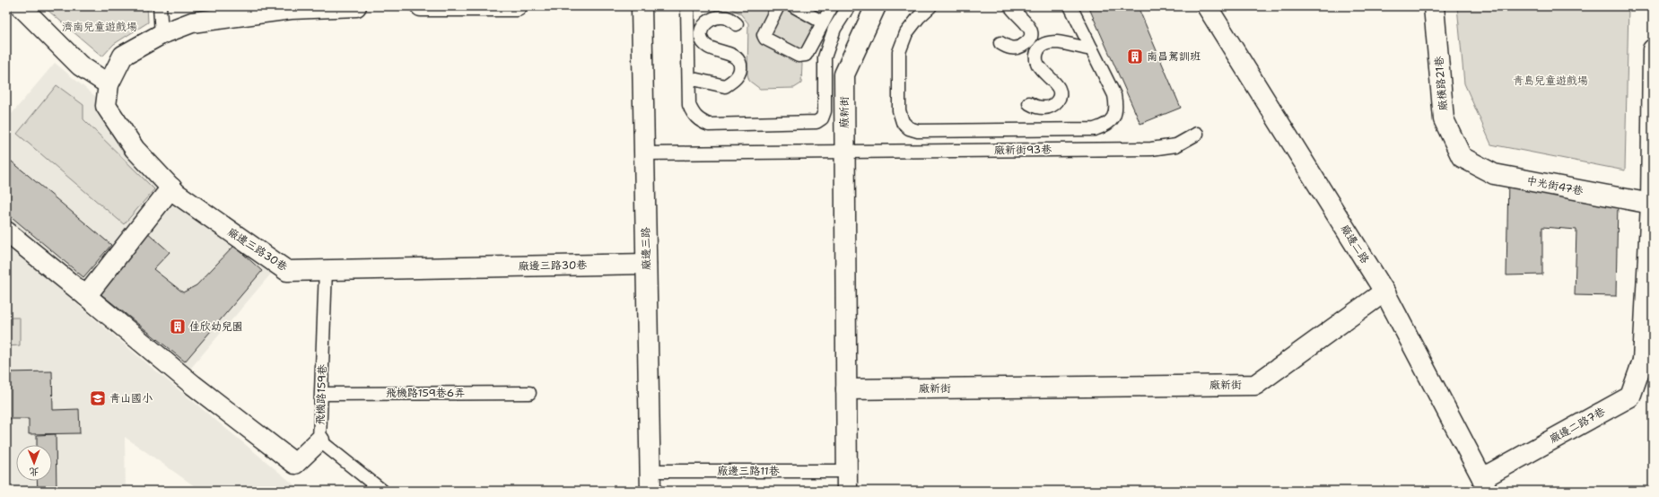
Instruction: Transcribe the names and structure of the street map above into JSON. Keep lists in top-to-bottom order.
{
  "streets": {
    "street": [
      "廠橫路21巷",
      "廠新街",
      "中光街47巷",
      "廠邊二路",
      "廠邊三路",
      "廠邊三路30巷",
      "廠邊二路7巷"
    ],
    "lane": [
      "廠新街93巷",
      "飛機路159巷6弄",
      "飛機路159巷",
      "廠邊三路11巷"
    ]
  },
  "crossings": [
    ["廠橫路21巷", "中光街47巷"],
    ["廠新街", "廠新街93巷"],
    ["廠新街", "廠邊二路"],
    ["廠新街93巷", "廠邊三路"],
    ["中光街47巷", "廠邊二路7巷"],
    ["廠邊二路", "廠邊二路7巷"],
    ["廠邊三路", "廠邊三路30巷"],
    ["廠邊三路", "廠邊三路11巷"],
    ["廠邊三路30巷", "飛機路159巷"],
    ["飛機路159巷6弄", "飛機路159巷"]
  ],
  "parks": ["濟南兒童遊戲場", "青島兒童遊戲場"],
  "places": {
    "building": ["南昌駕訓班", "佳欣幼兒園"],
    "school or university": ["青山國小"]
  },
  "north": "bottom"
}
